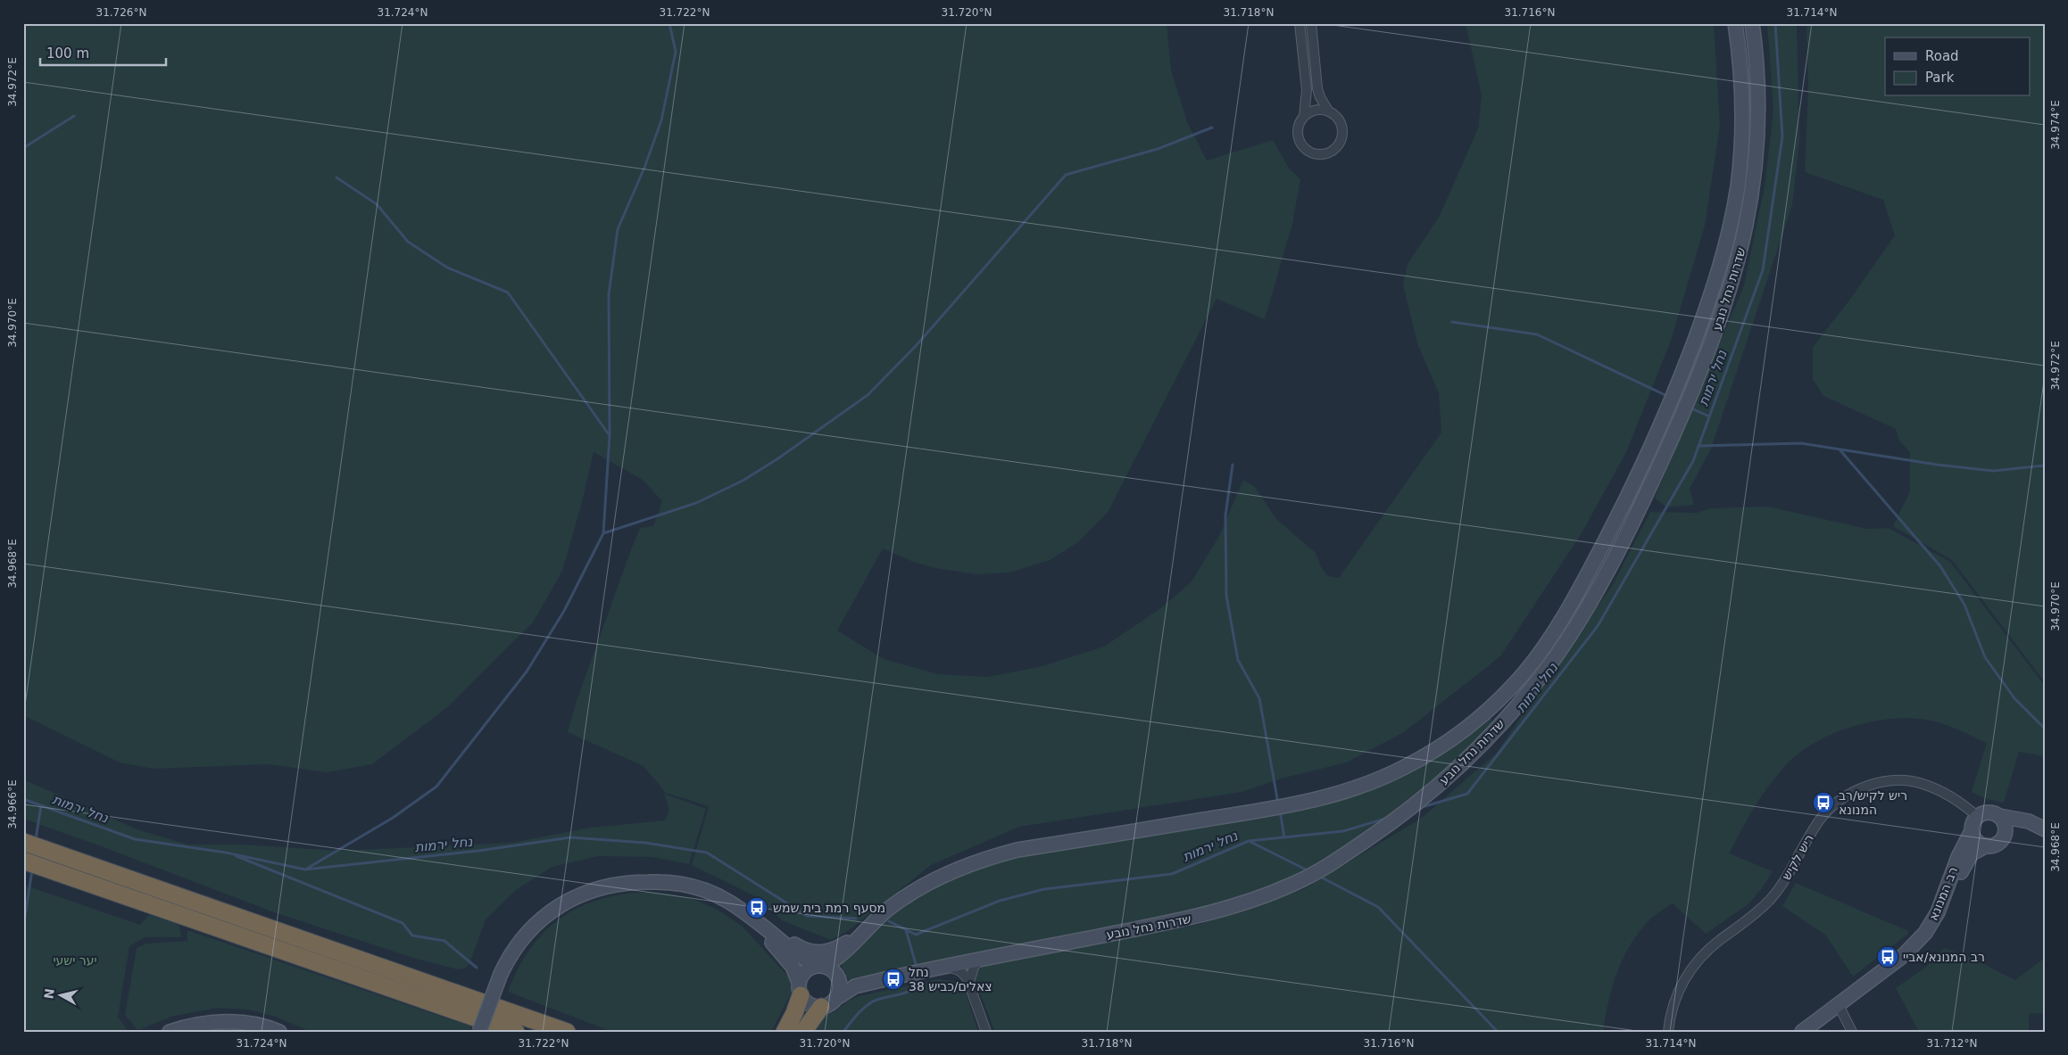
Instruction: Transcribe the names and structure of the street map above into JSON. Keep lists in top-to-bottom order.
{
  "streets": {
    "main road": ["שדרות נחל נובע", "רב המנונא"],
    "street": ["ריש לקיש"]
  },
  "crossings": [
    ["ריש לקיש", "רב המנונא"]
  ],
  "water": ["נחל ירמות"],
  "parks": ["יער ישעי"],
  "places": {
    "bus stop": [
      "ריש לקיש/רב המנונא",
      "מסעף רמת בית שמש",
      "רב המנונא/אביי",
      "נחל צאלים/כביש 38"
    ]
  },
  "legend": ["Road", "Park"],
  "scale_bar": "100 m",
  "north": "left",
  "coordinates": [
    "31.726°N",
    "31.724°N",
    "31.722°N",
    "31.720°N",
    "31.718°N",
    "31.716°N",
    "31.714°N",
    "34.972°E",
    "34.974°E",
    "34.970°E",
    "34.968°E",
    "34.966°E",
    "31.712°N"
  ]
}
